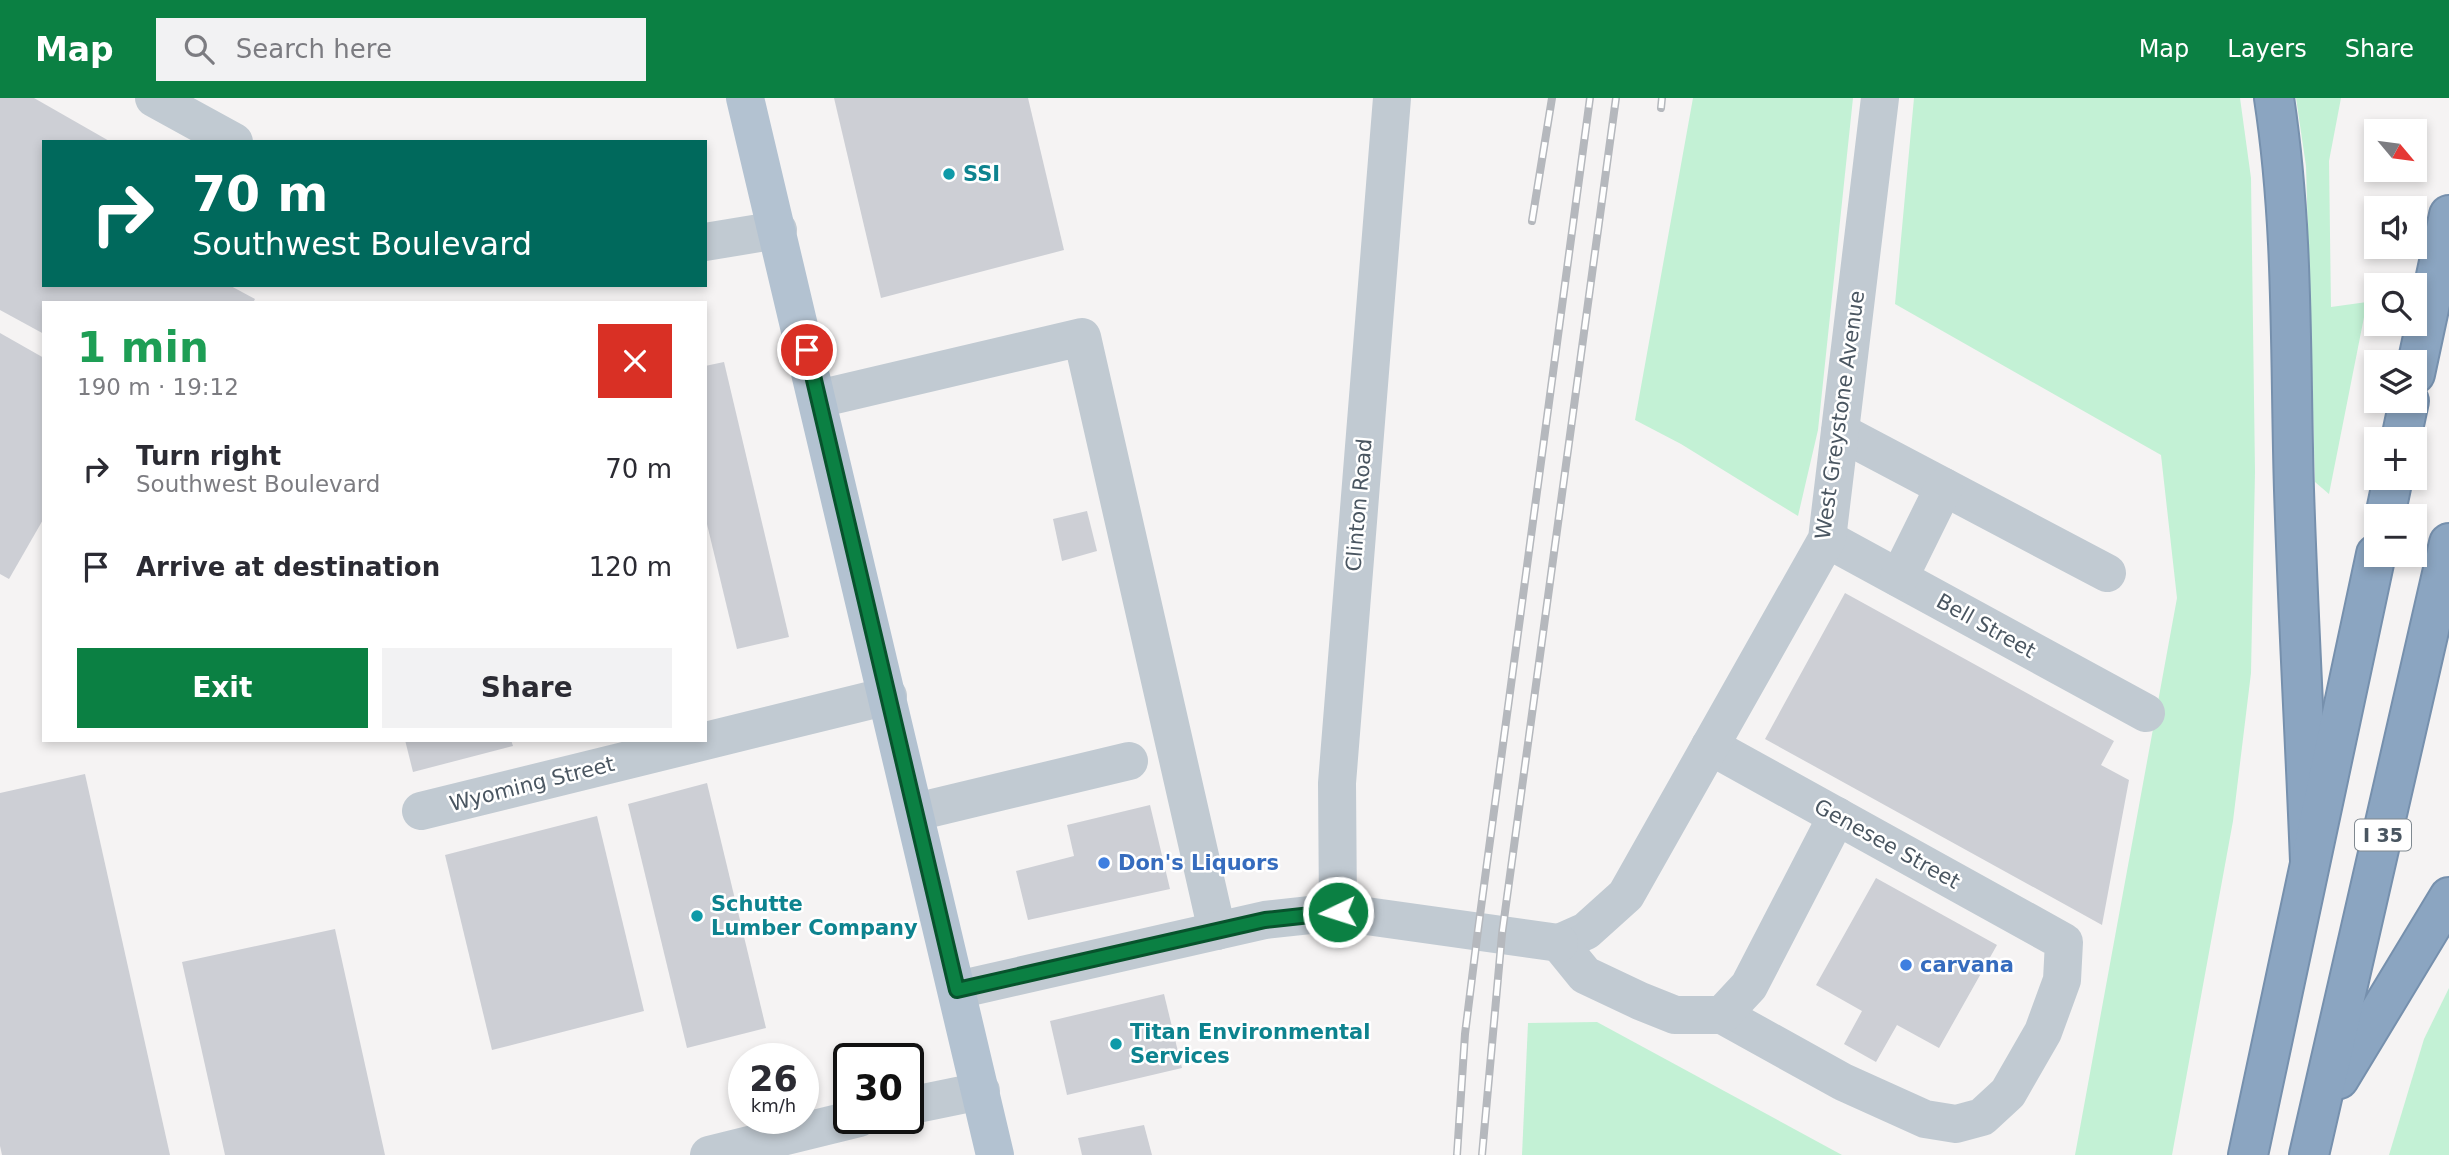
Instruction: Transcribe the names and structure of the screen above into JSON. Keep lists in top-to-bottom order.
{
  "streets": {
    "highway": ["I 35"],
    "street": [
      "West Greystone Avenue",
      "Clinton Road",
      "Bell Street",
      "Wyoming Street",
      "Genesee Street"
    ]
  },
  "crossings": [
    ["West Greystone Avenue", "Bell Street"],
    ["West Greystone Avenue", "Genesee Street"]
  ],
  "places": [
    "SSI",
    "Don's Liquors",
    "Schutte Lumber Company",
    "carvana",
    "Titan Environmental Services"
  ],
  "north": "bottom right",
  "page": {
    "header": "Map",
    "search": "Search here",
    "nav": ["Map", "Layers", "Share"],
    "map_buttons": ["+", "−"],
    "turn": ["70 m", "Southwest Boulevard"],
    "heading": ["1 min", "190 m · 19:12"],
    "list": [
      {
        "name": "Turn right",
        "note": "Southwest Boulevard",
        "value": "70 m"
      },
      {
        "name": "Arrive at destination",
        "value": "120 m"
      }
    ],
    "buttons": ["Exit", "Share"],
    "speed": "26 km/h",
    "limit": "30"
  }
}
